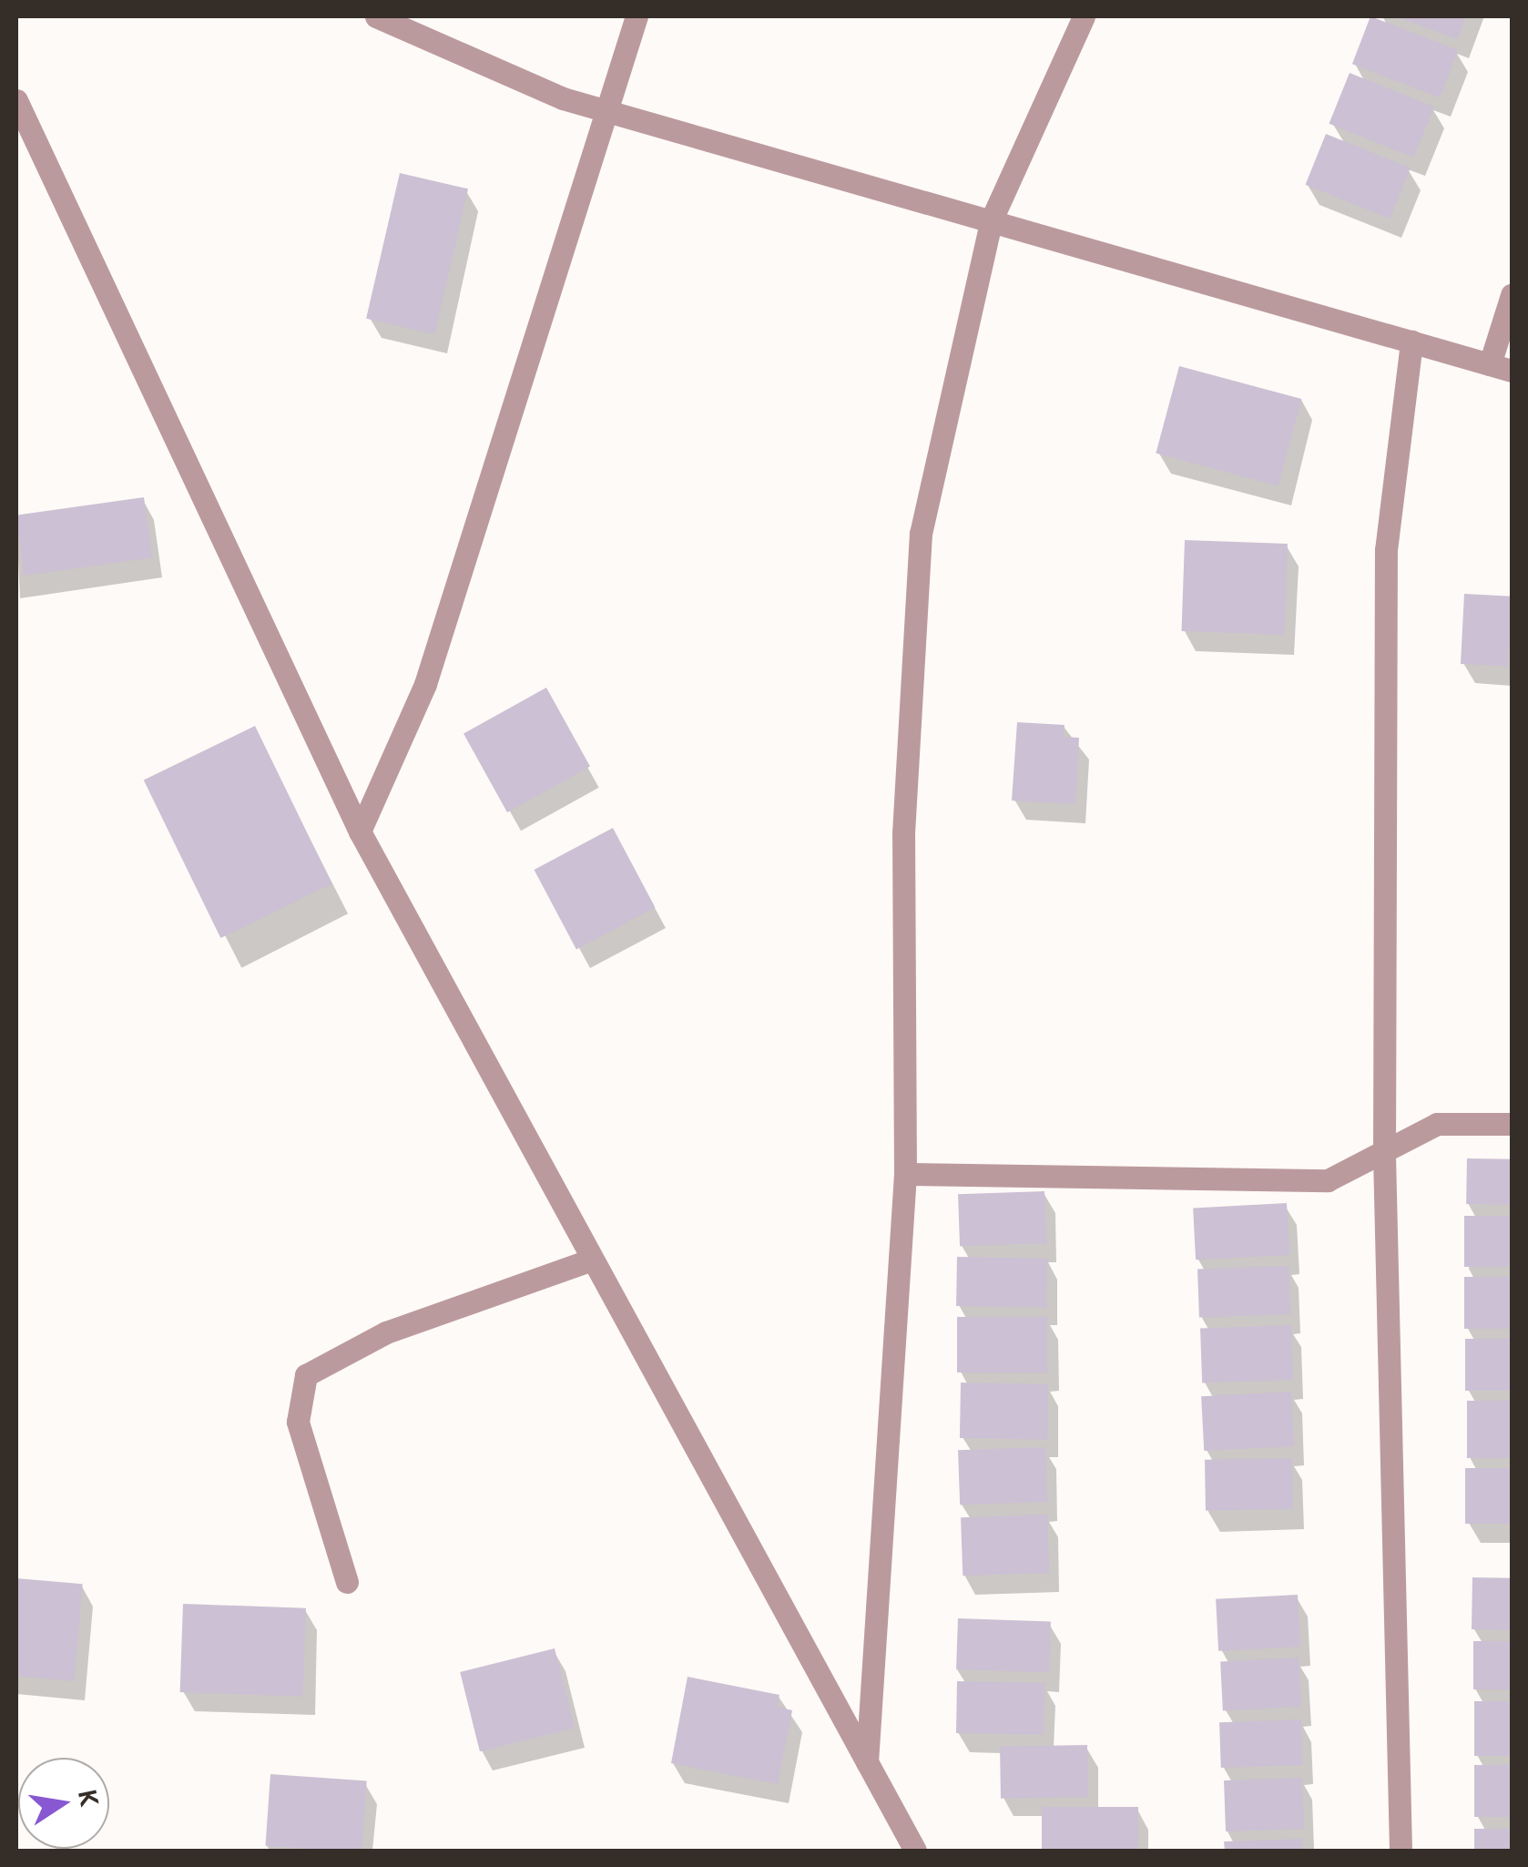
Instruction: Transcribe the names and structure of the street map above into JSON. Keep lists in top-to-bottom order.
{
  "north": "right"
}
